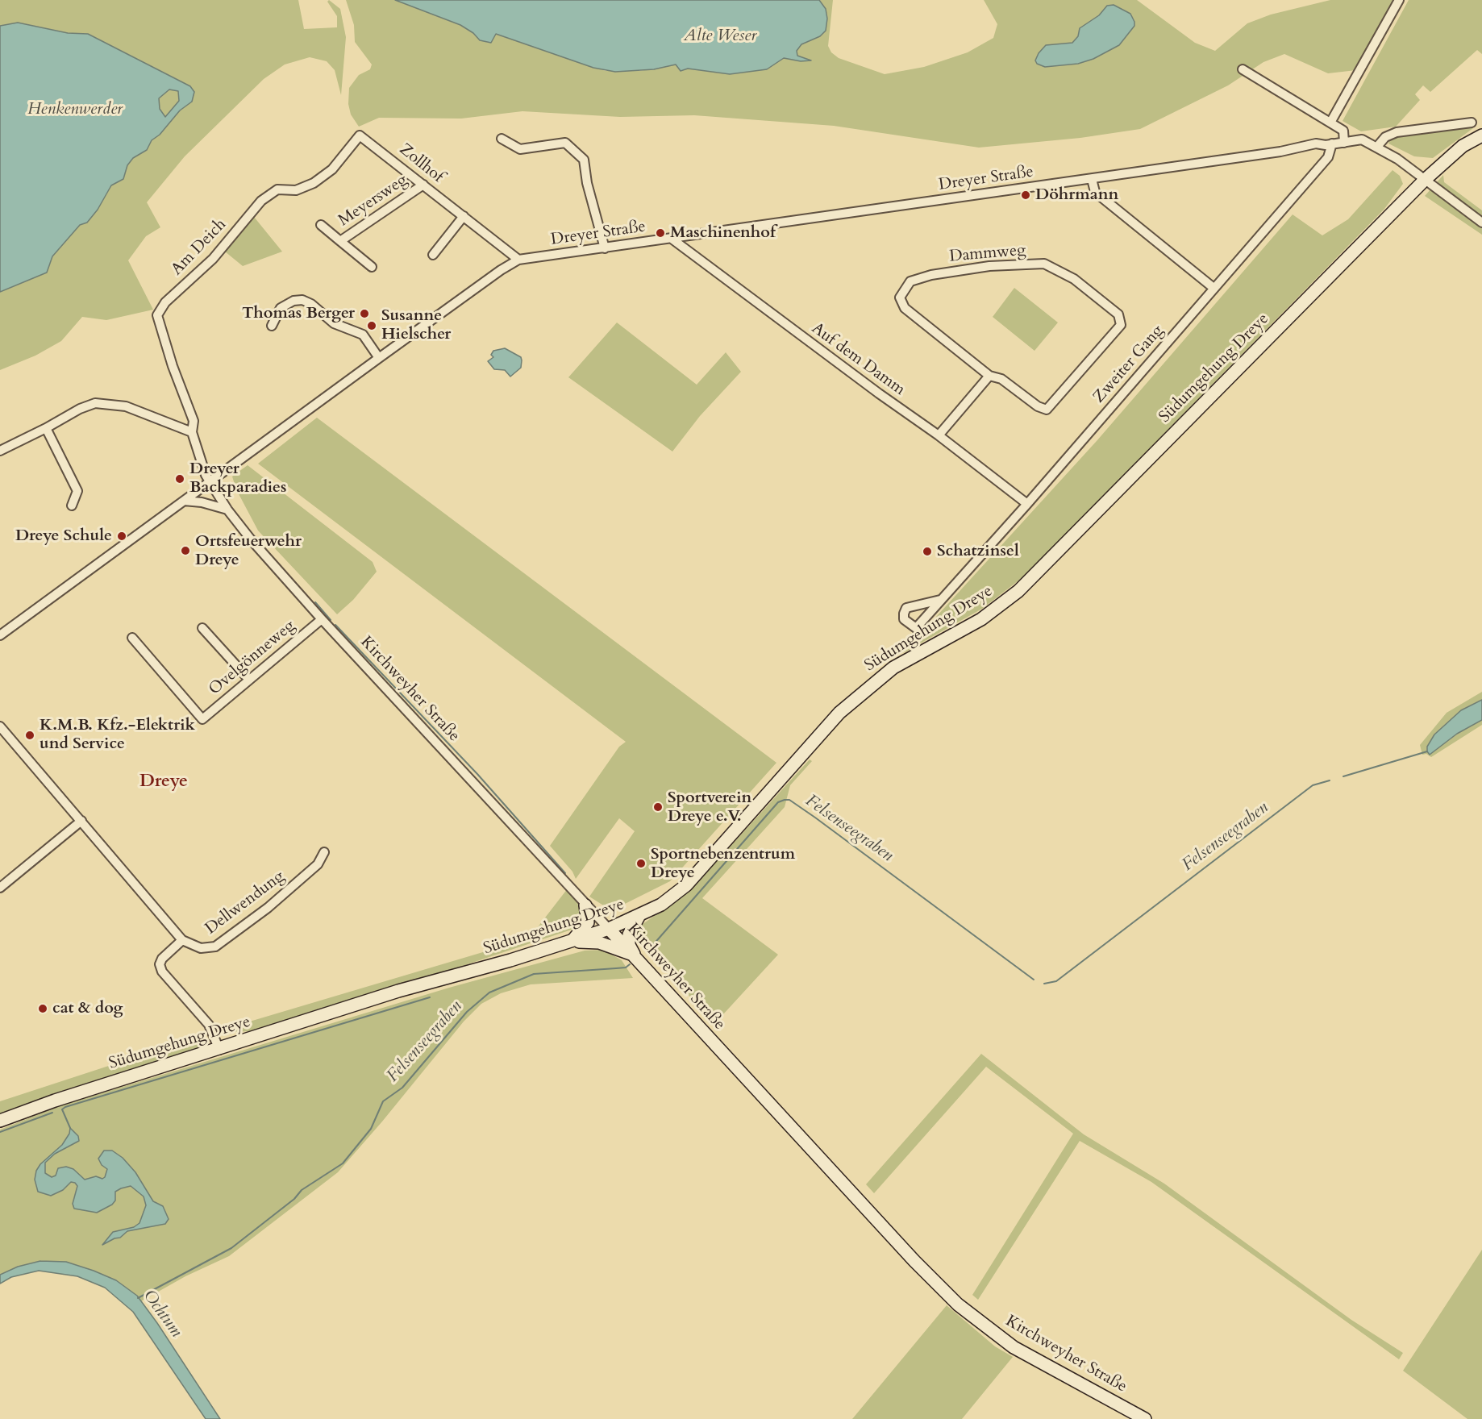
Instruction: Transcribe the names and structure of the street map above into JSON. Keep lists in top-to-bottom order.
{
  "streets": {
    "main road": ["Südumgehung Dreye", "Kirchweyher Straße"],
    "street": [
      "Zollhof",
      "Dreyer Straße",
      "Meyersweg",
      "Am Deich",
      "Dammweg",
      "Auf dem Damm",
      "Zweiter Gang",
      "Ovelgönneweg",
      "Dellwendung"
    ]
  },
  "crossings": [
    ["Zollhof", "Dreyer Straße"],
    ["Zollhof", "Meyersweg"],
    ["Zollhof", "Am Deich"],
    ["Dreyer Straße", "Am Deich"],
    ["Dreyer Straße", "Auf dem Damm"],
    ["Dreyer Straße", "Zweiter Gang"],
    ["Dreyer Straße", "Südumgehung Dreye"],
    ["Dreyer Straße", "Kirchweyher Straße"],
    ["Am Deich", "Kirchweyher Straße"],
    ["Auf dem Damm", "Zweiter Gang"],
    ["Südumgehung Dreye", "Kirchweyher Straße"],
    ["Ovelgönneweg", "Kirchweyher Straße"]
  ],
  "districts": ["Dreye"],
  "water": [
    "Alte Weser",
    "Henkenwerder",
    "Felsenseegraben",
    "Ochtum"
  ],
  "places": [
    "Döhrmann",
    "Maschinenhof",
    "Thomas Berger",
    "Susanne Hielscher",
    "Dreyer Backparadies",
    "Dreye Schule",
    "Ortsfeuerwehr Dreye",
    "Schatzinsel",
    "K.M.B. Kfz.-Elektrik und Service",
    "Sportverein Dreye e.V.",
    "Sportnebenzentrum Dreye",
    "cat & dog"
  ]
}
